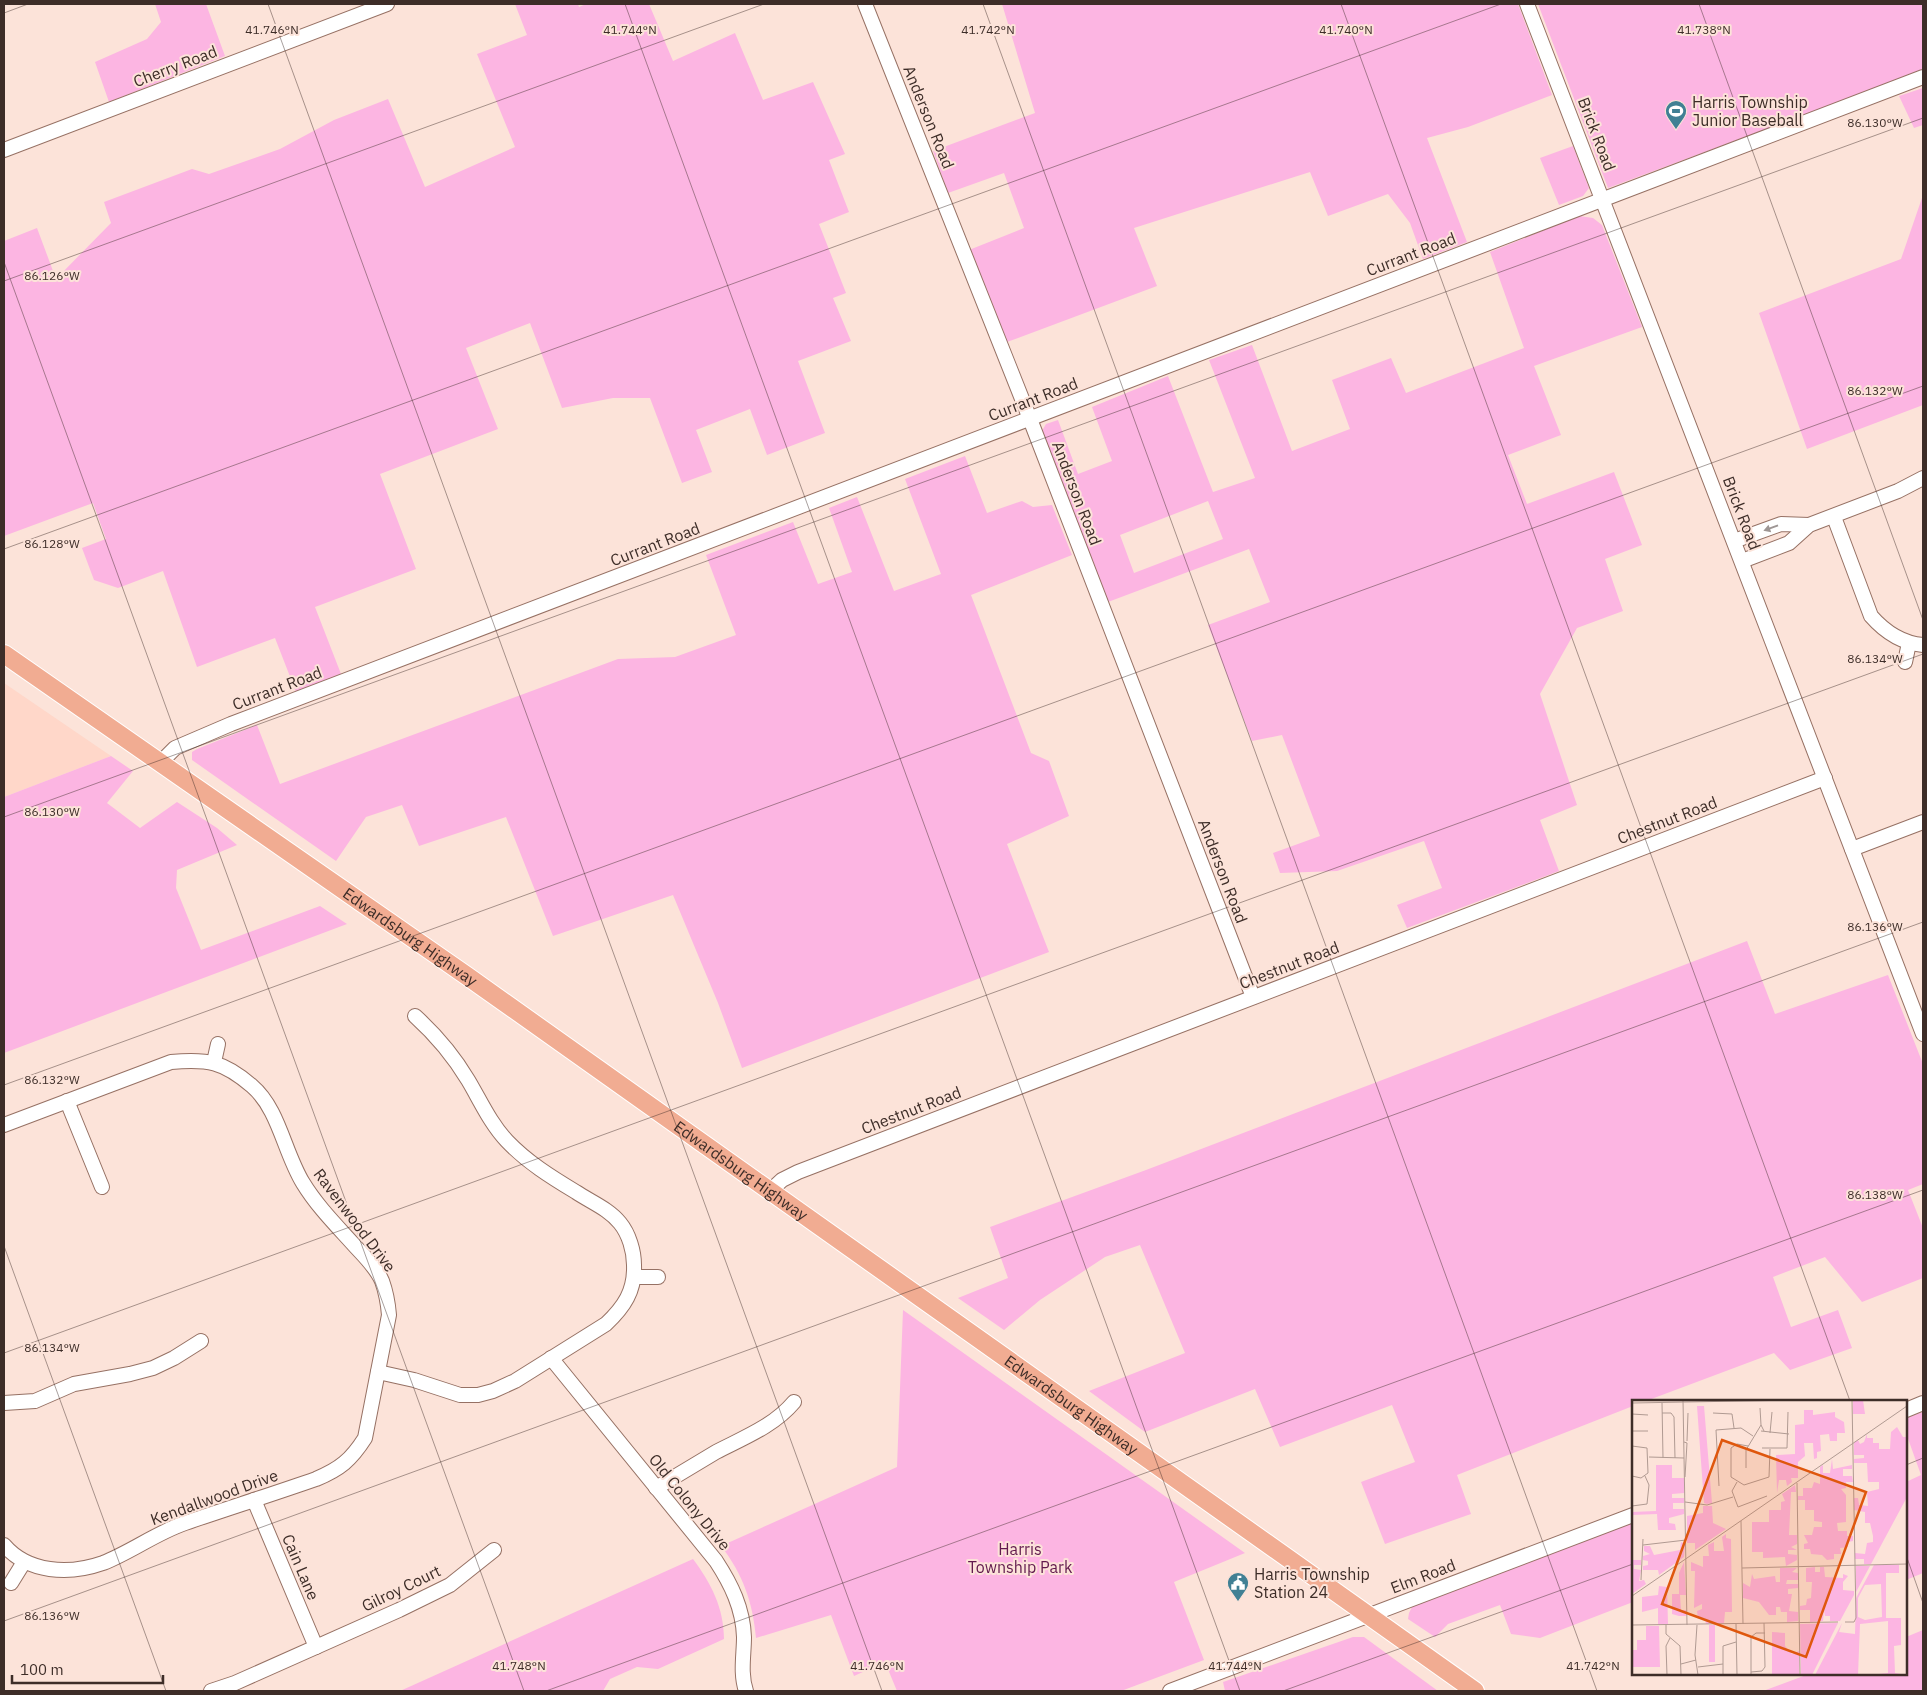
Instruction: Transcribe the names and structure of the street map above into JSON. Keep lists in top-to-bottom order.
{
  "streets": {
    "main road": ["Edwardsburg Highway"],
    "street": [
      "Cherry Road",
      "Anderson Road",
      "Brick Road",
      "Currant Road",
      "Chestnut Road",
      "Ravenwood Drive",
      "Kendallwood Drive",
      "Old Colony Drive",
      "Cain Lane",
      "Elm Road",
      "Gilroy Court"
    ]
  },
  "crossings": [
    ["Anderson Road", "Currant Road"],
    ["Anderson Road", "Chestnut Road"],
    ["Brick Road", "Currant Road"],
    ["Brick Road", "Chestnut Road"],
    ["Currant Road", "Edwardsburg Highway"],
    ["Chestnut Road", "Edwardsburg Highway"],
    ["Edwardsburg Highway", "Elm Road"],
    ["Ravenwood Drive", "Kendallwood Drive"],
    ["Kendallwood Drive", "Cain Lane"],
    ["Cain Lane", "Gilroy Court"]
  ],
  "parks": ["Harris Township Park"],
  "places": {
    "sports": ["Harris Township Junior Baseball"],
    "public building": ["Harris Township Station 24"]
  },
  "scale_bar": "100 m",
  "coordinates": [
    "41.746°N",
    "41.744°N",
    "41.742°N",
    "41.740°N",
    "41.738°N",
    "86.130°W",
    "86.126°W",
    "86.132°W",
    "86.128°W",
    "86.134°W",
    "86.136°W",
    "86.138°W",
    "41.748°N"
  ]
}
